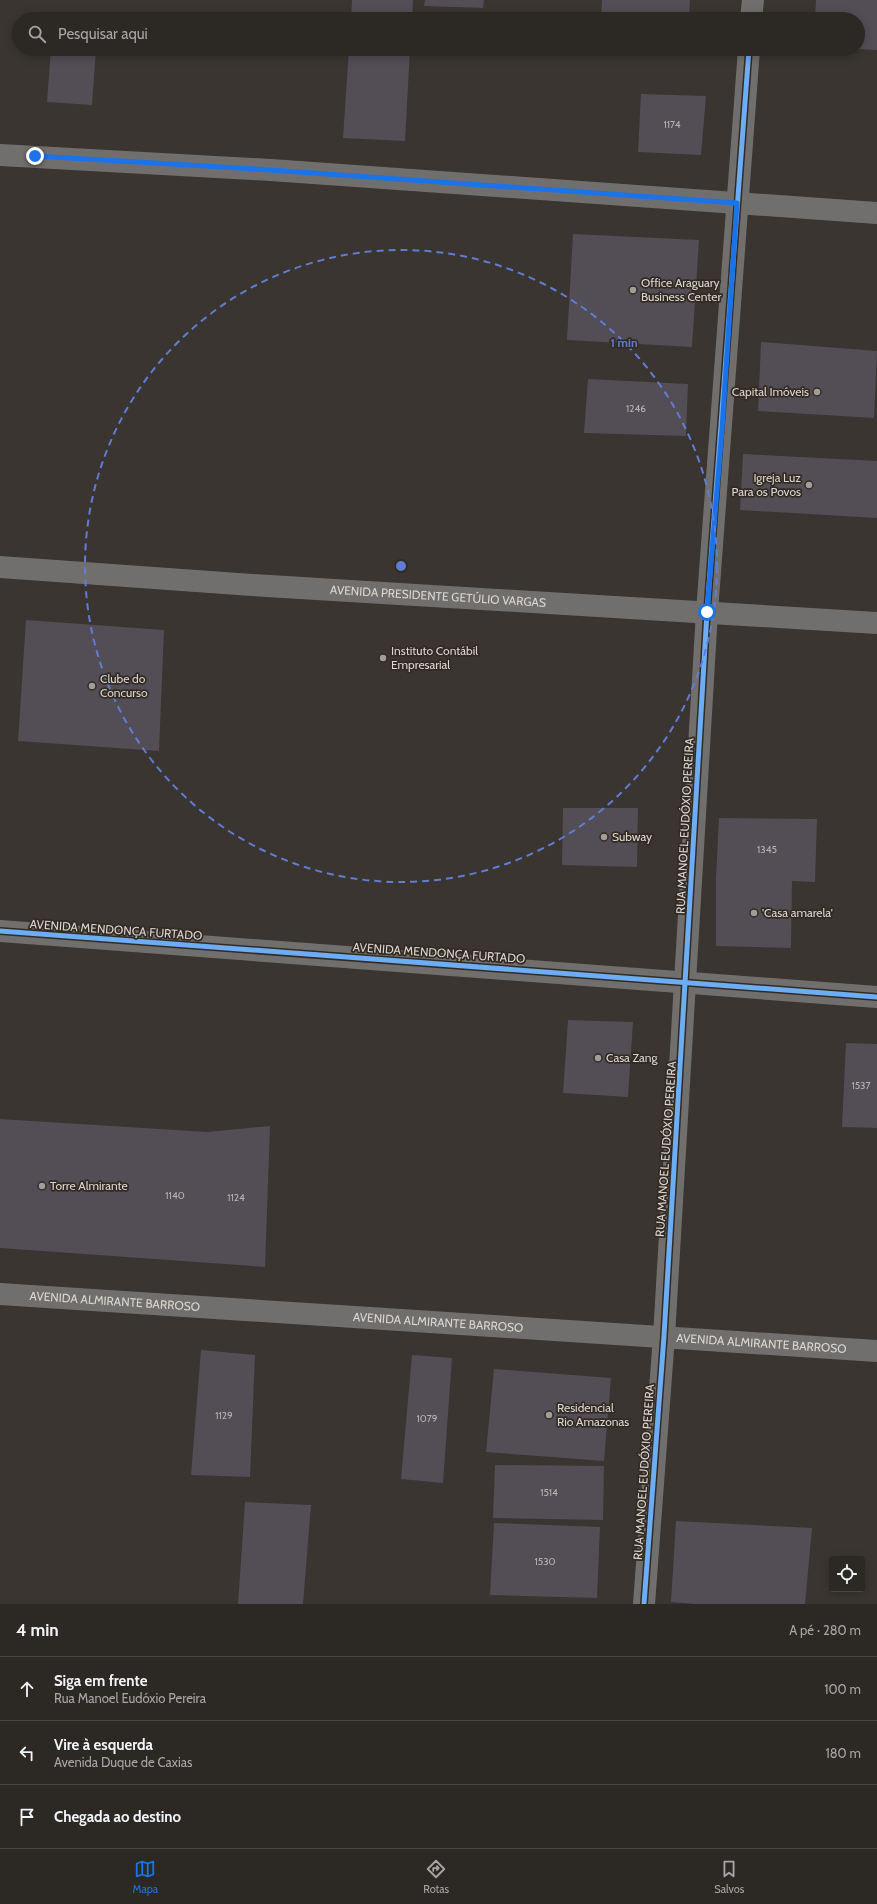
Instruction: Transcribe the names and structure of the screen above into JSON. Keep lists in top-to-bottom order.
{
  "streets": {
    "street": [
      "AVENIDA PRESIDENTE GETÚLIO VARGAS",
      "RUA MANOEL EUDÓXIO PEREIRA",
      "AVENIDA MENDONÇA FURTADO",
      "AVENIDA ALMIRANTE BARROSO"
    ]
  },
  "crossings": [
    ["AVENIDA PRESIDENTE GETÚLIO VARGAS", "RUA MANOEL EUDÓXIO PEREIRA"],
    ["RUA MANOEL EUDÓXIO PEREIRA", "AVENIDA MENDONÇA FURTADO"],
    ["RUA MANOEL EUDÓXIO PEREIRA", "AVENIDA ALMIRANTE BARROSO"]
  ],
  "places": [
    "Office Araguary Business Center",
    "Capital Imóveis",
    "Igreja Luz Para os Povos",
    "Instituto Contábil Empresarial",
    "Clube do Concurso",
    "Subway",
    "'Casa amarela'",
    "Casa Zang",
    "Torre Almirante",
    "Residencial Rio Amazonas"
  ],
  "house_numbers": [
    "1174",
    "1246",
    "1345",
    "1537",
    "1140",
    "1124",
    "1129",
    "1079",
    "1514",
    "1530"
  ],
  "page": {
    "search": "Pesquisar aqui",
    "heading": ["4 min", "A pé · 280 m"],
    "list": [
      ["Siga em frente", "Rua Manoel Eudóxio Pereira", "100 m"],
      ["Vire à esquerda", "Avenida Duque de Caxias", "180 m"],
      "Chegada ao destino"
    ],
    "nav": ["Mapa", "Rotas", "Salvos"]
  },
  "rings": ["1 min"]
}
